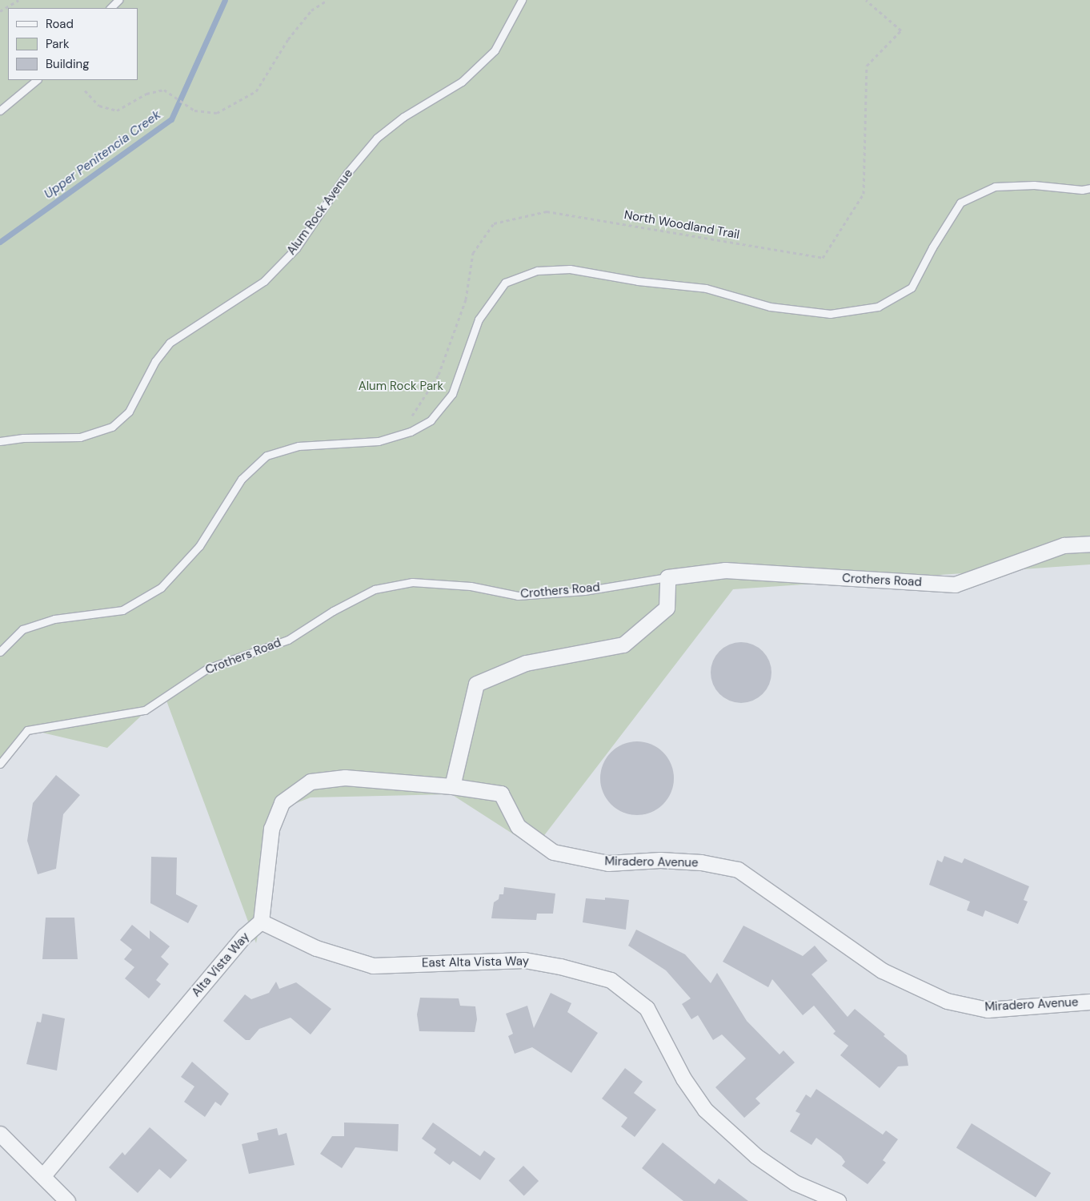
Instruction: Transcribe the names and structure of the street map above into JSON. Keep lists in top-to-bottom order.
{
  "streets": {
    "street": [
      "Crothers Road",
      "Miradero Avenue",
      "East Alta Vista Way",
      "Alta Vista Way"
    ],
    "lane": ["Alum Rock Avenue"],
    "path": ["North Woodland Trail"]
  },
  "crossings": [
    ["East Alta Vista Way", "Alta Vista Way"]
  ],
  "water": ["Upper Penitencia Creek"],
  "parks": ["Alum Rock Park"],
  "legend": ["Road", "Park", "Building"]
}
